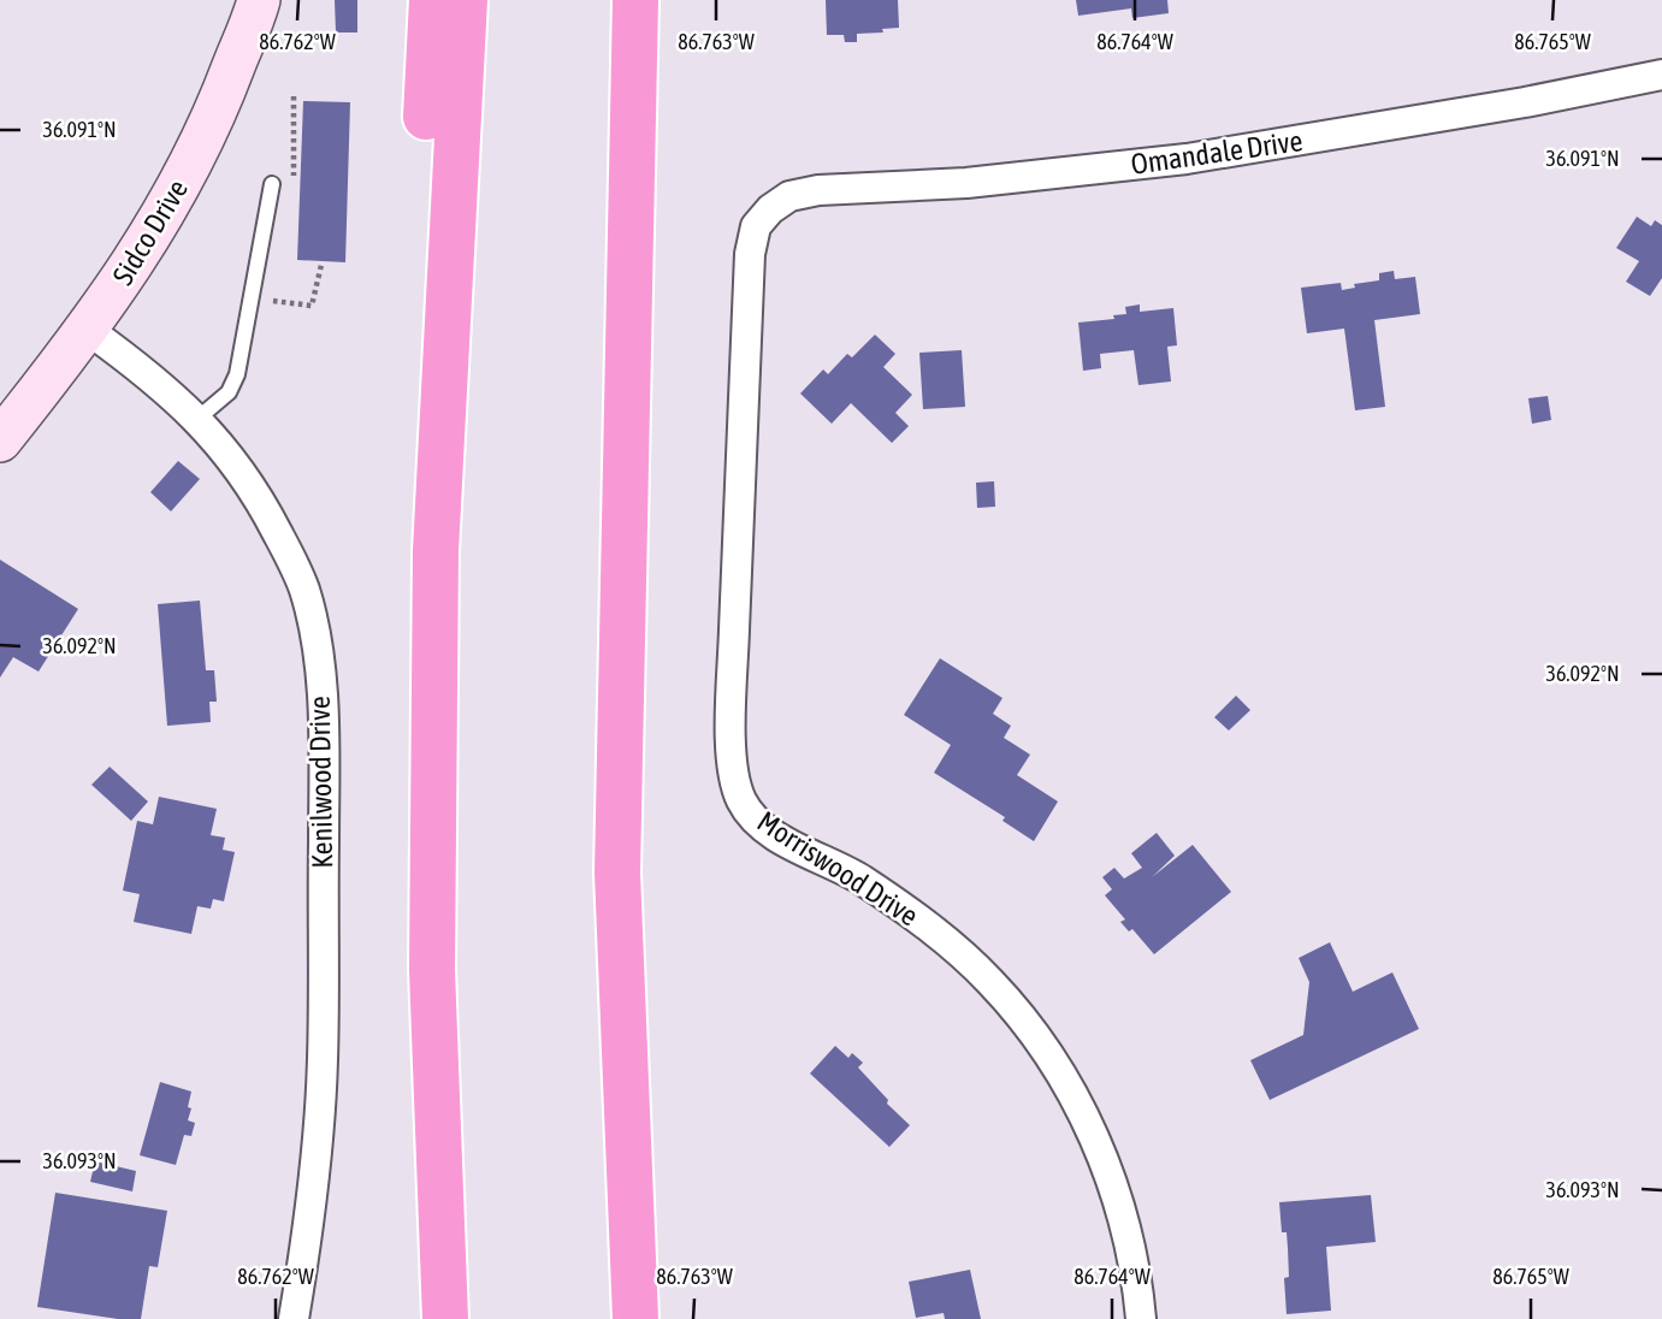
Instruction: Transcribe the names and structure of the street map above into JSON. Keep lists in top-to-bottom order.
{
  "streets": {
    "main road": ["Sidco Drive"],
    "street": ["Omandale Drive", "Kenilwood Drive", "Morriswood Drive"]
  },
  "crossings": [
    ["Omandale Drive", "Morriswood Drive"],
    ["Sidco Drive", "Kenilwood Drive"]
  ],
  "coordinates": [
    "86.762°W",
    "86.763°W",
    "86.764°W",
    "86.765°W",
    "36.091°N",
    "36.092°N",
    "36.093°N"
  ]
}
